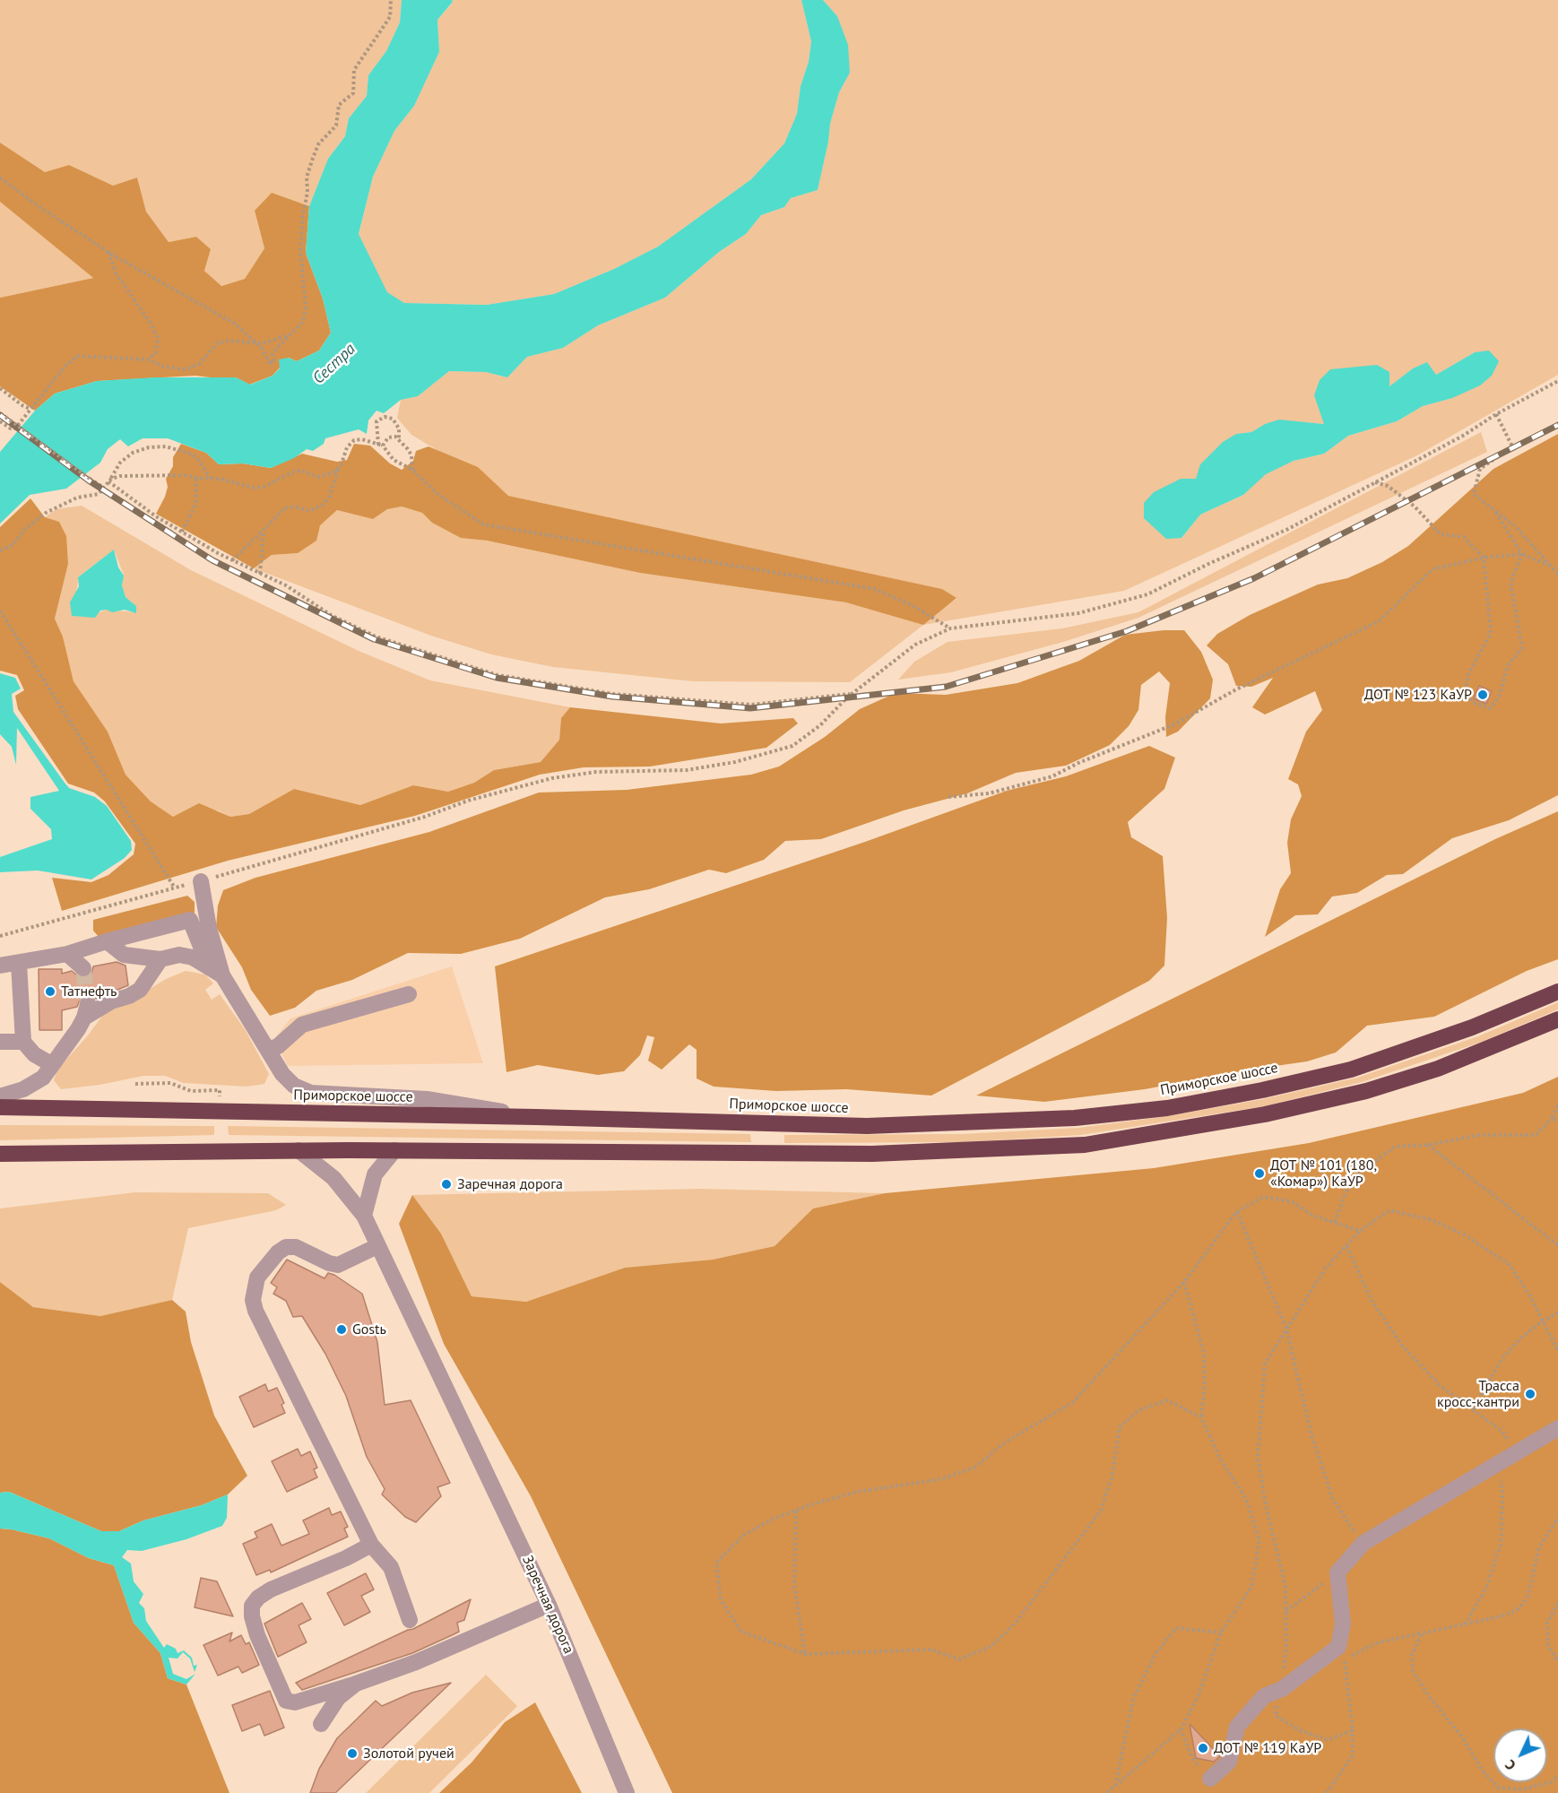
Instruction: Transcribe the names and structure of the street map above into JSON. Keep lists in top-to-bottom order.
{
  "streets": {
    "highway": ["Приморское шоссе"],
    "street": ["Заречная дорога"]
  },
  "water": ["Сестра"],
  "places": [
    "ДОТ № 123 КаУР",
    "Татнефть",
    "ДОТ № 101 (180, «Комар») КаУР",
    "Заречная дорога",
    "Gostь",
    "Трасса кросс-кантри",
    "ДОТ № 119 КаУР",
    "Золотой ручей"
  ],
  "north": "bottom left"
}
